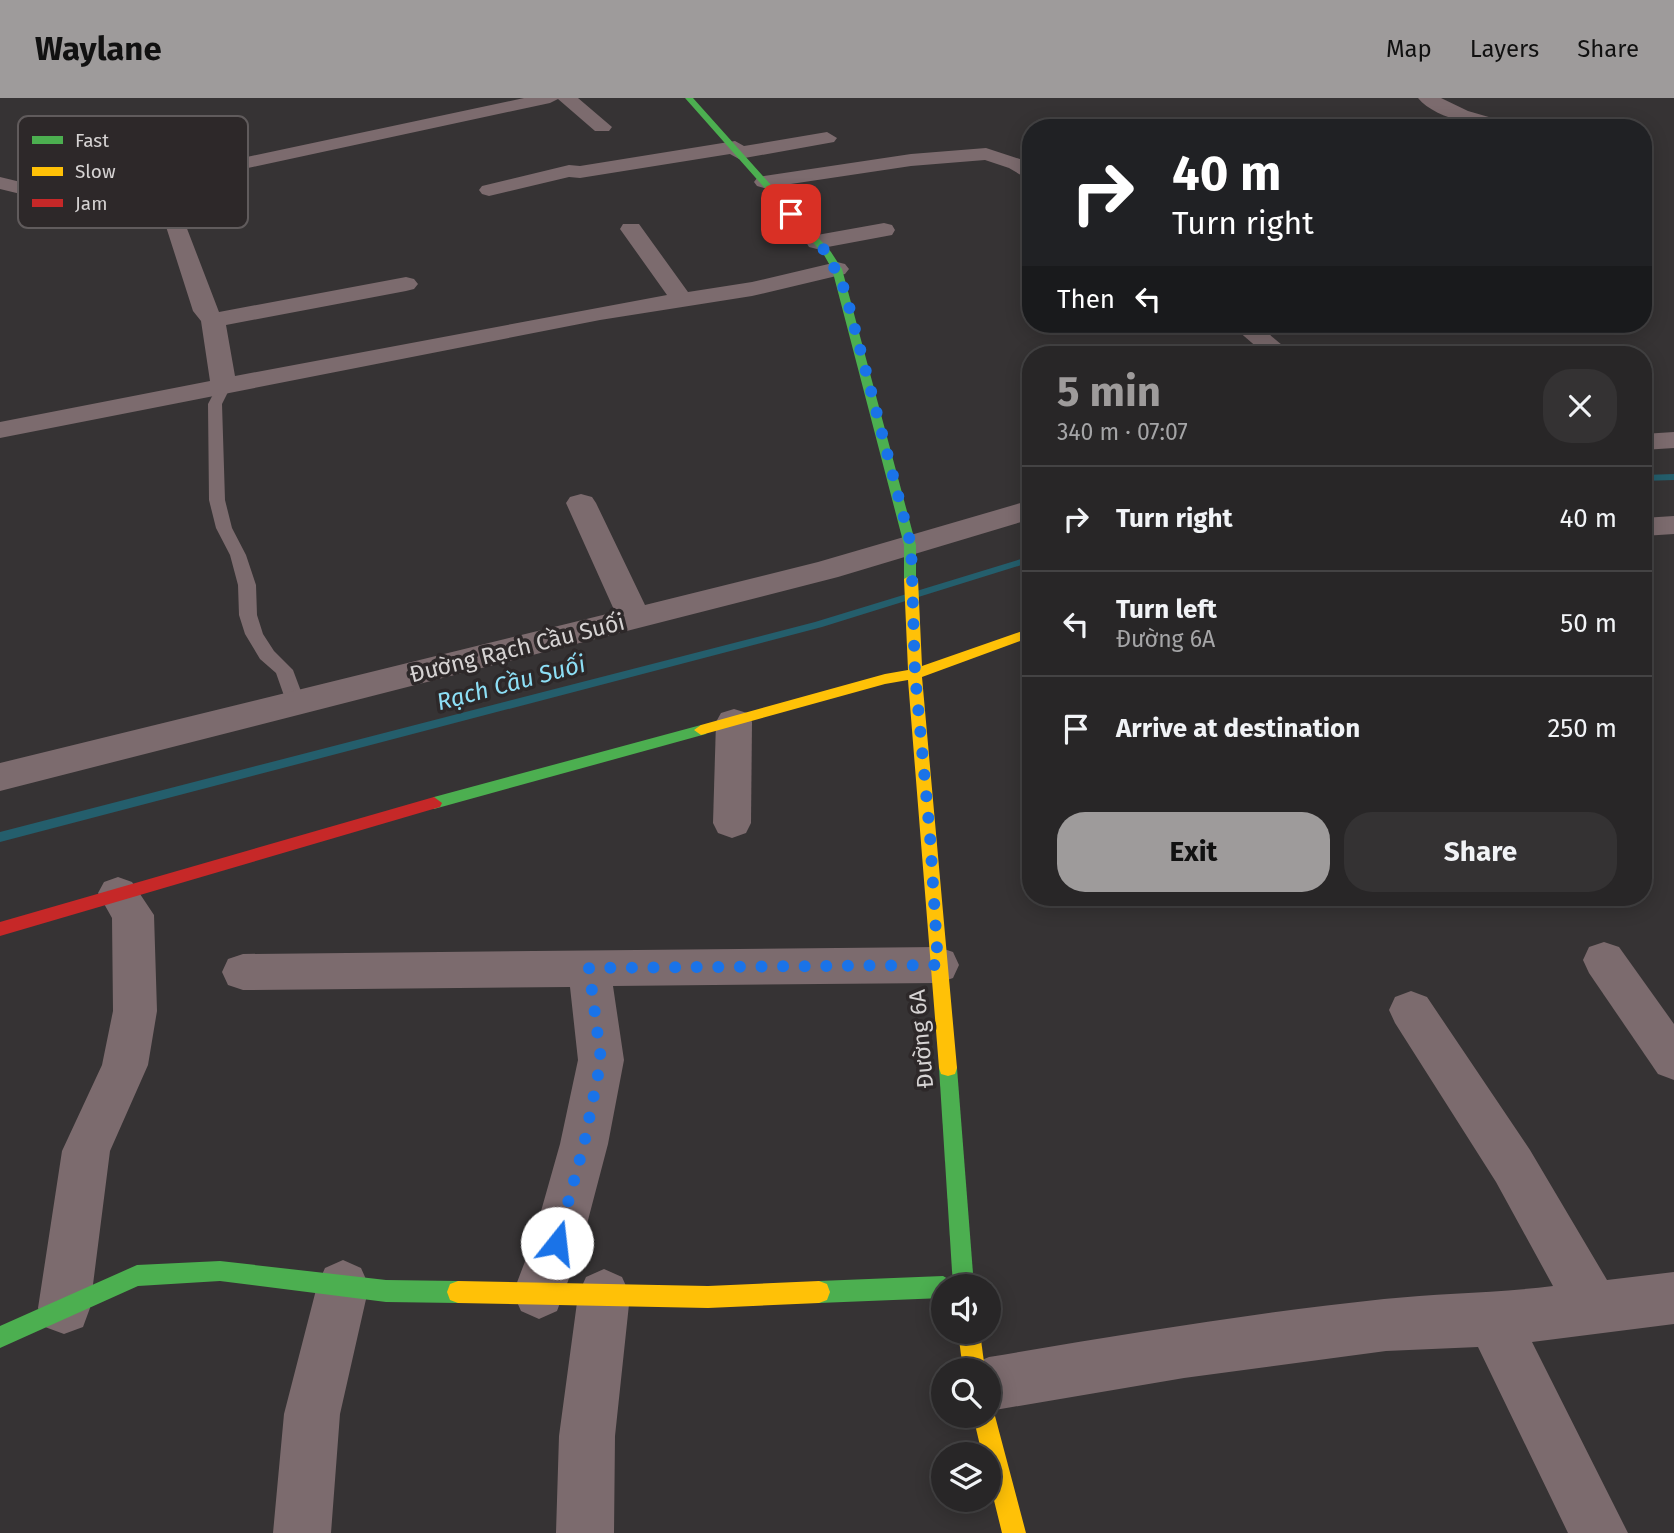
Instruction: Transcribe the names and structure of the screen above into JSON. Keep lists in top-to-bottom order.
{
  "streets": {
    "street": ["Đường Rạch Cầu Suối", "Đường 6A"]
  },
  "crossings": [
    ["Đường Rạch Cầu Suối", "Đường 6A"]
  ],
  "water": ["Rạch Cầu Suối"],
  "legend": ["Fast", "Slow", "Jam"],
  "page": {
    "header": "Waylane",
    "nav": ["Map", "Layers", "Share"],
    "turn": ["40 m", "Turn right"],
    "then": "Then",
    "heading": ["5 min", "340 m · 07:07"],
    "list": [
      {
        "name": "Turn right",
        "value": "40 m"
      },
      {
        "name": "Turn left",
        "note": "Đường 6A",
        "value": "50 m"
      },
      {
        "name": "Arrive at destination",
        "value": "250 m"
      }
    ],
    "buttons": ["Exit", "Share"]
  }
}
